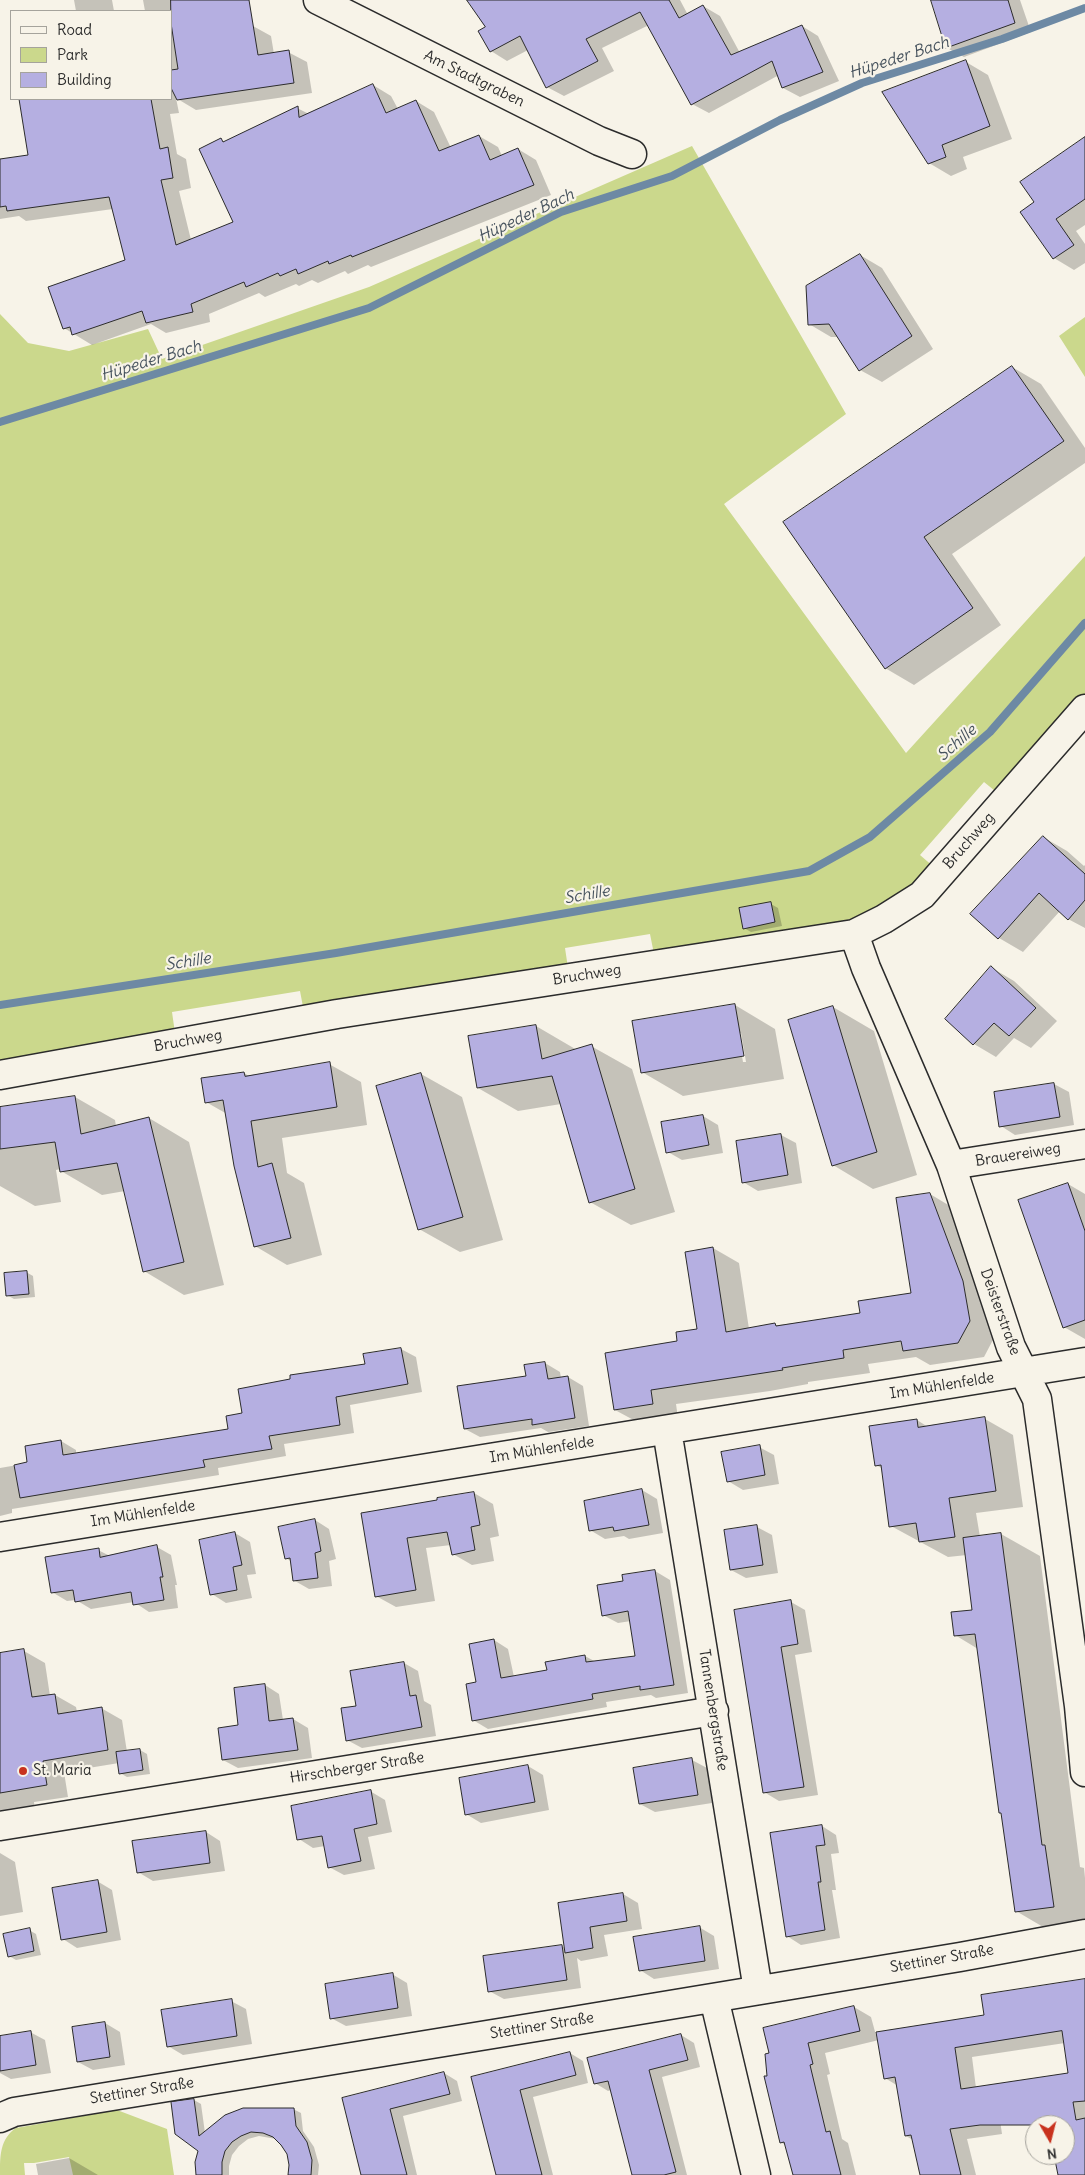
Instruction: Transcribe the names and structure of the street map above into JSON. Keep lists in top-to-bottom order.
{
  "streets": {
    "street": [
      "Am Stadtgraben",
      "Bruchweg",
      "Brauereiweg",
      "Deisterstraße",
      "Im Mühlenfelde",
      "Tannenbergstraße",
      "Hirschberger Straße",
      "Stettiner Straße"
    ]
  },
  "crossings": [
    ["Bruchweg", "Deisterstraße"],
    ["Brauereiweg", "Deisterstraße"],
    ["Deisterstraße", "Im Mühlenfelde"],
    ["Im Mühlenfelde", "Tannenbergstraße"],
    ["Tannenbergstraße", "Hirschberger Straße"],
    ["Tannenbergstraße", "Stettiner Straße"]
  ],
  "water": ["Hüpeder Bach", "Schille"],
  "places": ["St. Maria"],
  "legend": ["Road", "Park", "Building"],
  "north": "bottom"
}
